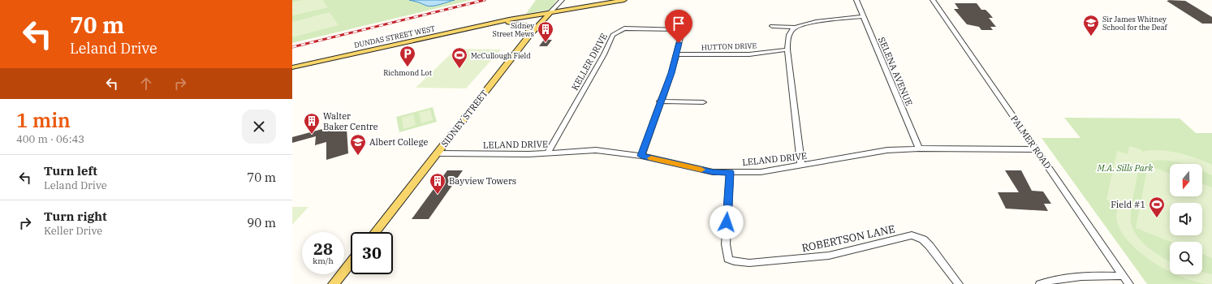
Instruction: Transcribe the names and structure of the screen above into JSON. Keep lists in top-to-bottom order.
{
  "streets": {
    "main road": ["DUNDAS STREET WEST", "SIDNEY STREET"],
    "street": [
      "HUTTON DRIVE",
      "KELLER DRIVE",
      "SELENA AVENUE",
      "PALMER ROAD",
      "LELAND DRIVE",
      "ROBERTSON LANE"
    ]
  },
  "crossings": [
    ["DUNDAS STREET WEST", "SIDNEY STREET"],
    ["HUTTON DRIVE", "KELLER DRIVE"],
    ["KELLER DRIVE", "LELAND DRIVE"],
    ["SELENA AVENUE", "LELAND DRIVE"],
    ["SIDNEY STREET", "LELAND DRIVE"],
    ["PALMER ROAD", "LELAND DRIVE"],
    ["LELAND DRIVE", "ROBERTSON LANE"]
  ],
  "parks": ["M.A. Sills Park"],
  "places": {
    "school or university": ["Sir James Whitney School for the Deaf", "Albert College"],
    "building": ["Sidney Street Mews", "Walter Baker Centre", "Bayview Towers"],
    "parking": ["Richmond Lot"],
    "sports": ["McCullough Field", "Field #1"]
  },
  "north": "bottom",
  "page": {
    "turn": ["70 m", "Leland Drive"],
    "heading": ["1 min", "400 m · 06:43"],
    "list": [
      {
        "name": "Turn left",
        "note": "Leland Drive",
        "value": "70 m"
      },
      {
        "name": "Turn right",
        "note": "Keller Drive",
        "value": "90 m"
      }
    ],
    "speed": "28 km/h",
    "limit": "30"
  }
}
